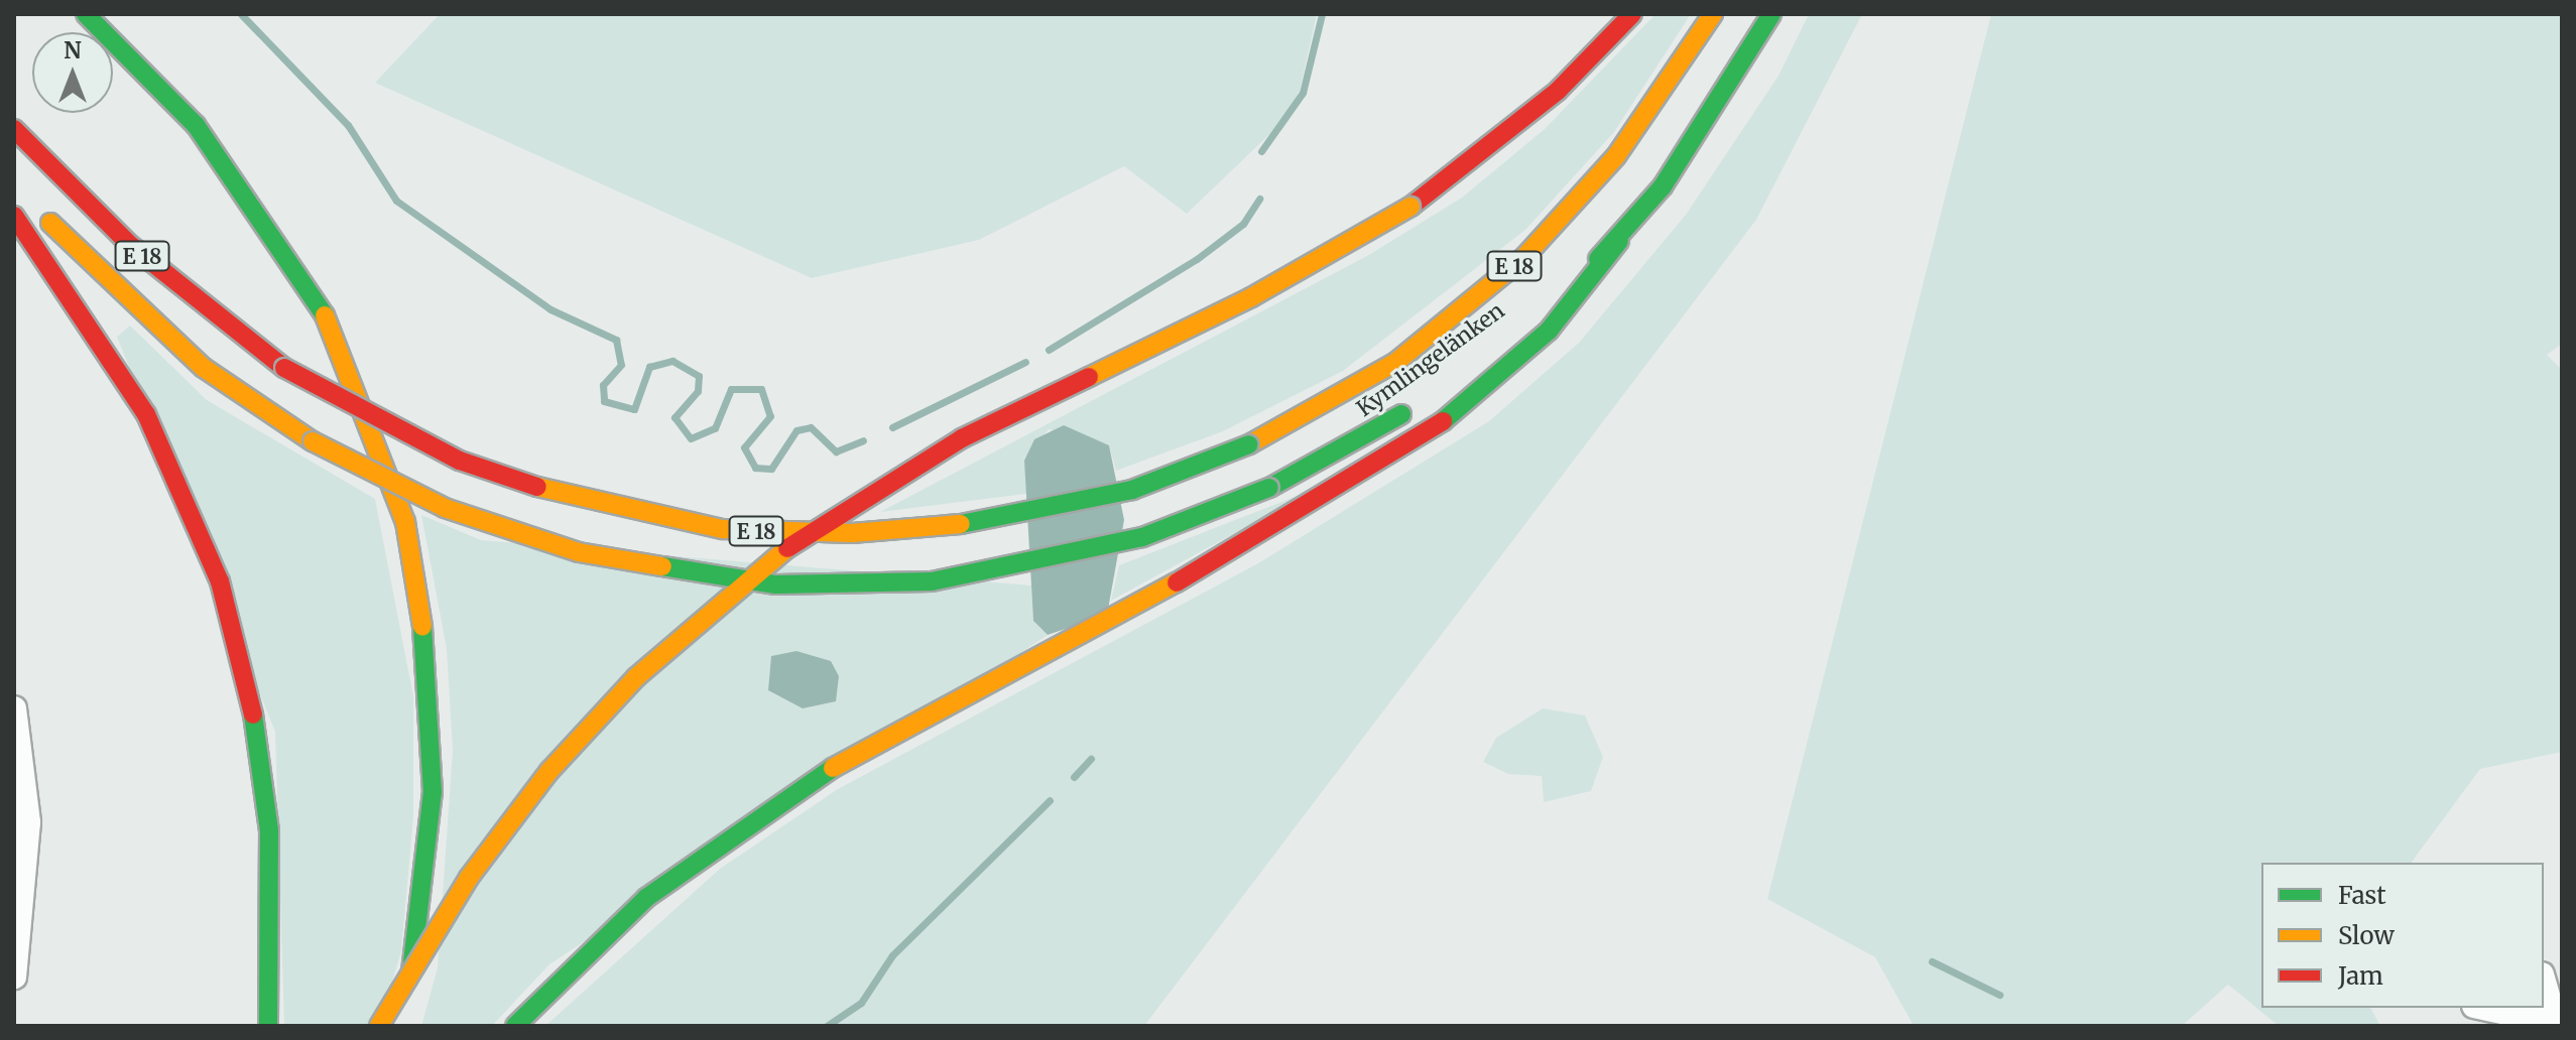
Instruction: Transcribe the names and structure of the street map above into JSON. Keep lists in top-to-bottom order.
{
  "streets": {
    "highway": ["E 18", "Kymlingelänken"]
  },
  "legend": ["Fast", "Slow", "Jam"],
  "north": "top"
}
